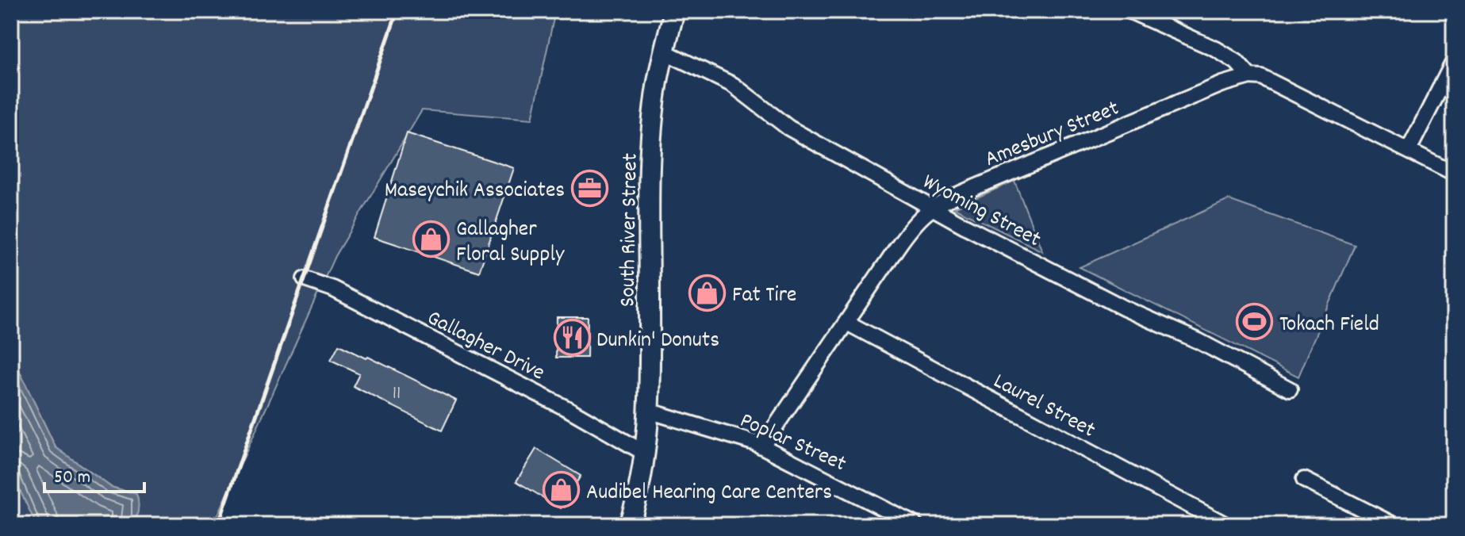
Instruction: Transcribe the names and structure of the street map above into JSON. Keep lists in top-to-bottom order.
{
  "streets": {
    "main road": ["South River Street"],
    "street": [
      "Amesbury Street",
      "Wyoming Street",
      "Gallagher Drive",
      "Laurel Street",
      "Poplar Street"
    ]
  },
  "crossings": [
    ["Amesbury Street", "Wyoming Street"],
    ["Amesbury Street", "Laurel Street"],
    ["Amesbury Street", "Poplar Street"],
    ["Wyoming Street", "South River Street"],
    ["South River Street", "Gallagher Drive"],
    ["South River Street", "Poplar Street"]
  ],
  "places": {
    "office": ["Maseychik Associates"],
    "shop": ["Gallagher Floral Supply", "Fat Tire", "Audibel Hearing Care Centers"],
    "sports": ["Tokach Field"],
    "restaurant": ["Dunkin' Donuts"]
  },
  "house_numbers": ["11"],
  "scale_bar": "50 m"
}
